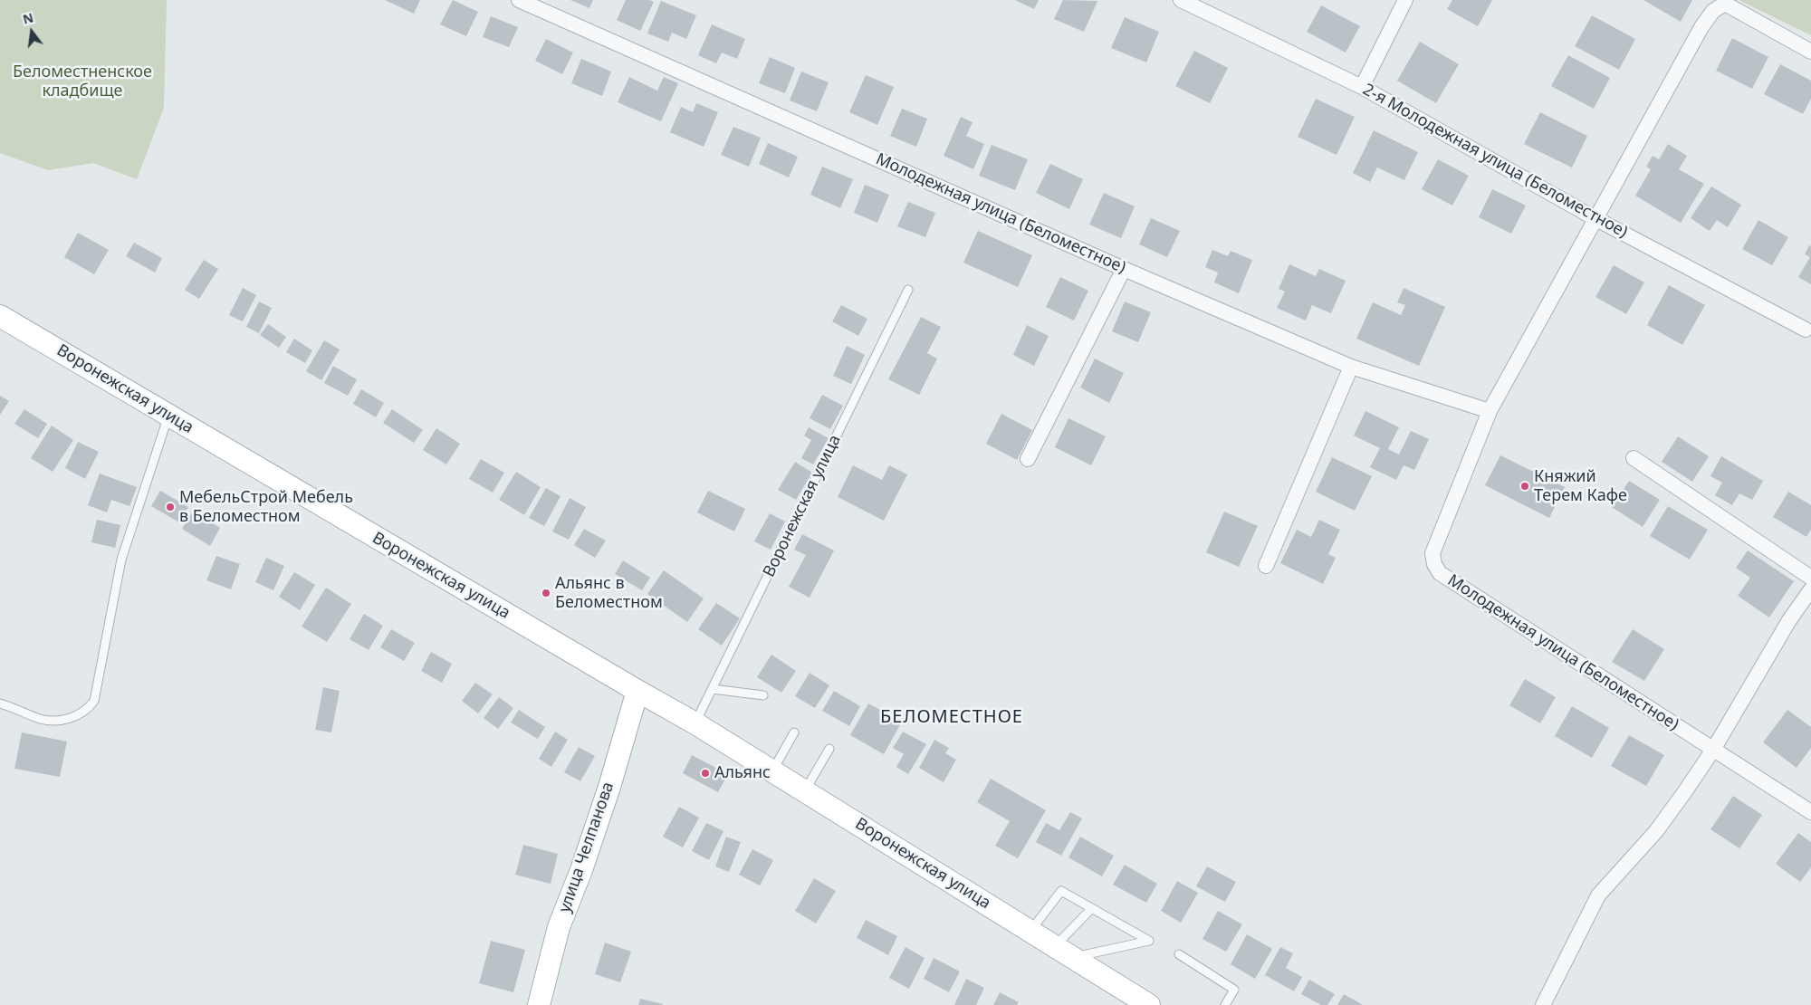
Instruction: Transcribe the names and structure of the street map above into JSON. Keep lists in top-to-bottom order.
{
  "streets": {
    "street": [
      "2-я Молодежная улица (Беломестное)",
      "Молодежная улица (Беломестное)",
      "Воронежская улица",
      "улица Челпанова"
    ]
  },
  "crossings": [
    ["2-я Молодежная улица (Беломестное)", "Молодежная улица (Беломестное)"],
    ["Воронежская улица", "улица Челпанова"]
  ],
  "districts": ["БЕЛОМЕСТНОЕ"],
  "parks": ["Беломестненское кладбище"],
  "places": [
    "Княжий Терем Кафе",
    "МебельСтрой Мебель в Беломестном",
    "Альянс в Беломестном",
    "Альянс"
  ],
  "north": "top"
}
